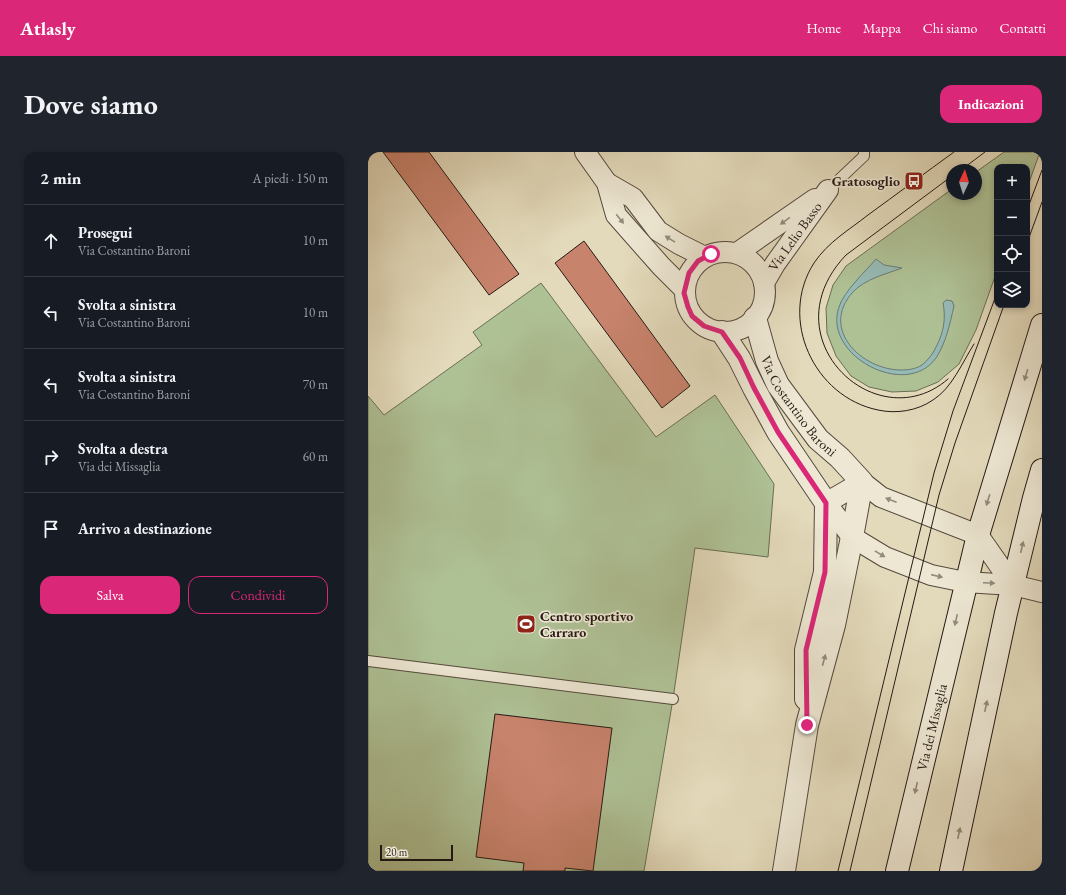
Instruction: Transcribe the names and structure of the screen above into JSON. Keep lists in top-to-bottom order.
{
  "streets": {
    "street": ["Via Lelio Basso", "Via Costantino Baroni", "Via dei Missaglia"]
  },
  "crossings": [
    ["Via Lelio Basso", "Via Costantino Baroni"],
    ["Via Costantino Baroni", "Via dei Missaglia"]
  ],
  "one_way": ["Via Lelio Basso"],
  "places": {
    "bus stop": ["Gratosoglio"],
    "sports": ["Centro sportivo Carraro"]
  },
  "scale_bar": "20 m",
  "north": "top",
  "page": {
    "header": "Atlasly",
    "nav": [
      "Home",
      "Mappa",
      "Chi siamo",
      "Contatti"
    ],
    "buttons": [
      "Indicazioni",
      ["Salva", "Condividi"]
    ],
    "title": "Dove siamo",
    "heading": ["2 min", "A piedi · 150 m"],
    "map_buttons": ["+", "−"],
    "list": [
      ["Prosegui", "Via Costantino Baroni", "10 m"],
      ["Svolta a sinistra", "Via Costantino Baroni", "10 m"],
      ["Svolta a sinistra", "Via Costantino Baroni", "70 m"],
      ["Svolta a destra", "Via dei Missaglia", "60 m"],
      "Arrivo a destinazione"
    ],
    "scale": "20 m"
  }
}
